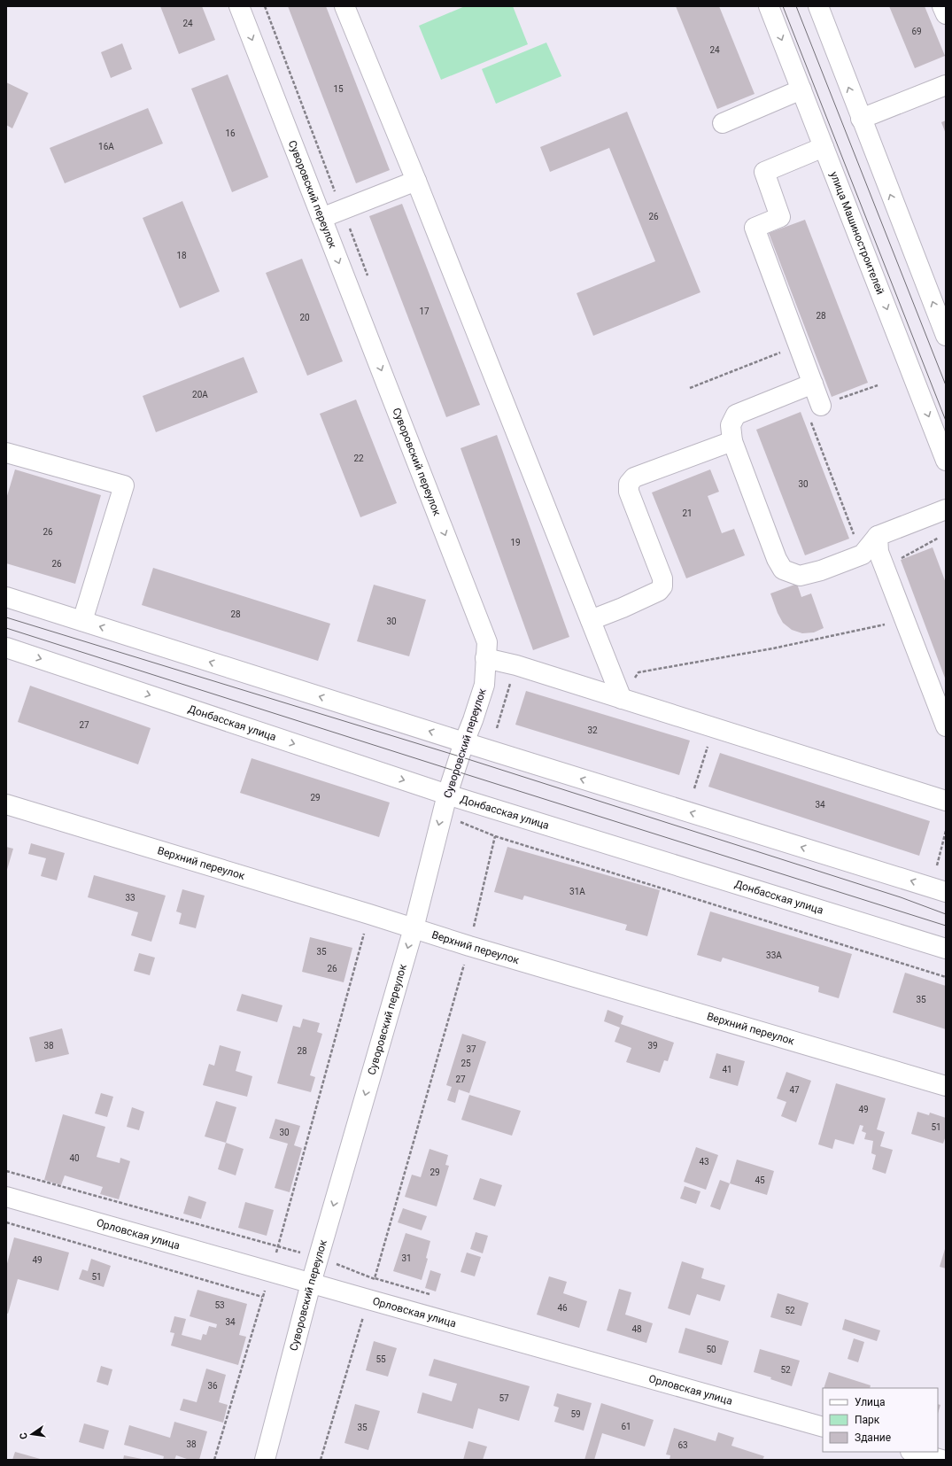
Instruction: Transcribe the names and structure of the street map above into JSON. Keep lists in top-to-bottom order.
{
  "streets": {
    "main road": [
      "Суворовский переулок",
      "улица Машиностроителей",
      "Донбасская улица",
      "Верхний переулок",
      "Орловская улица"
    ]
  },
  "crossings": [
    ["Суворовский переулок", "Донбасская улица"],
    ["Суворовский переулок", "Верхний переулок"],
    ["Суворовский переулок", "Орловская улица"]
  ],
  "house_numbers": [
    "24",
    "69",
    "24",
    "15",
    "16",
    "16А",
    "26",
    "18",
    "17",
    "28",
    "20",
    "20А",
    "22",
    "30",
    "21",
    "26",
    "19",
    "26",
    "28",
    "30",
    "27",
    "32",
    "29",
    "34",
    "31А",
    "33",
    "35",
    "33А",
    "26",
    "35",
    "38",
    "39",
    "37",
    "28",
    "25",
    "41",
    "27",
    "47",
    "49",
    "51",
    "30",
    "40",
    "43",
    "29",
    "45",
    "31",
    "49",
    "51",
    "53",
    "46",
    "52",
    "34",
    "48",
    "50",
    "55",
    "52",
    "36",
    "57",
    "59",
    "61",
    "35",
    "38",
    "63"
  ],
  "legend": ["Улица", "Парк", "Здание"],
  "north": "left"
}
